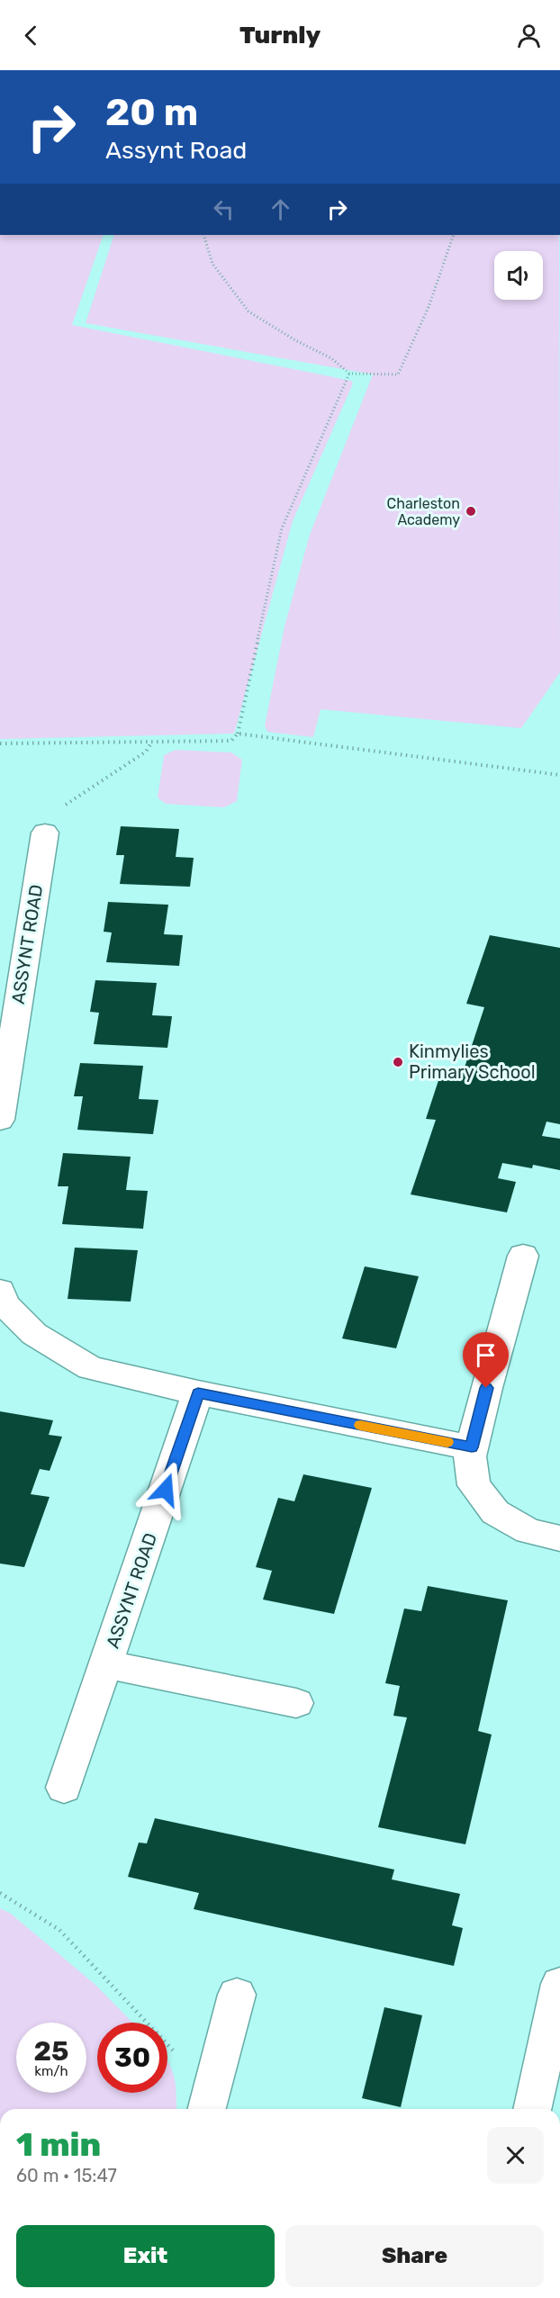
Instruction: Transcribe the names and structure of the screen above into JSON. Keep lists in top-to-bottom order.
{
  "streets": {
    "street": ["ASSYNT ROAD"]
  },
  "places": ["Charleston Academy", "Kinmylies Primary School"],
  "page": {
    "header": "Turnly",
    "turn": ["20 m", "Assynt Road"],
    "speed": "25 km/h",
    "limit": "30",
    "heading": ["1 min", "60 m · 15:47"],
    "buttons": ["Exit", "Share"]
  }
}
